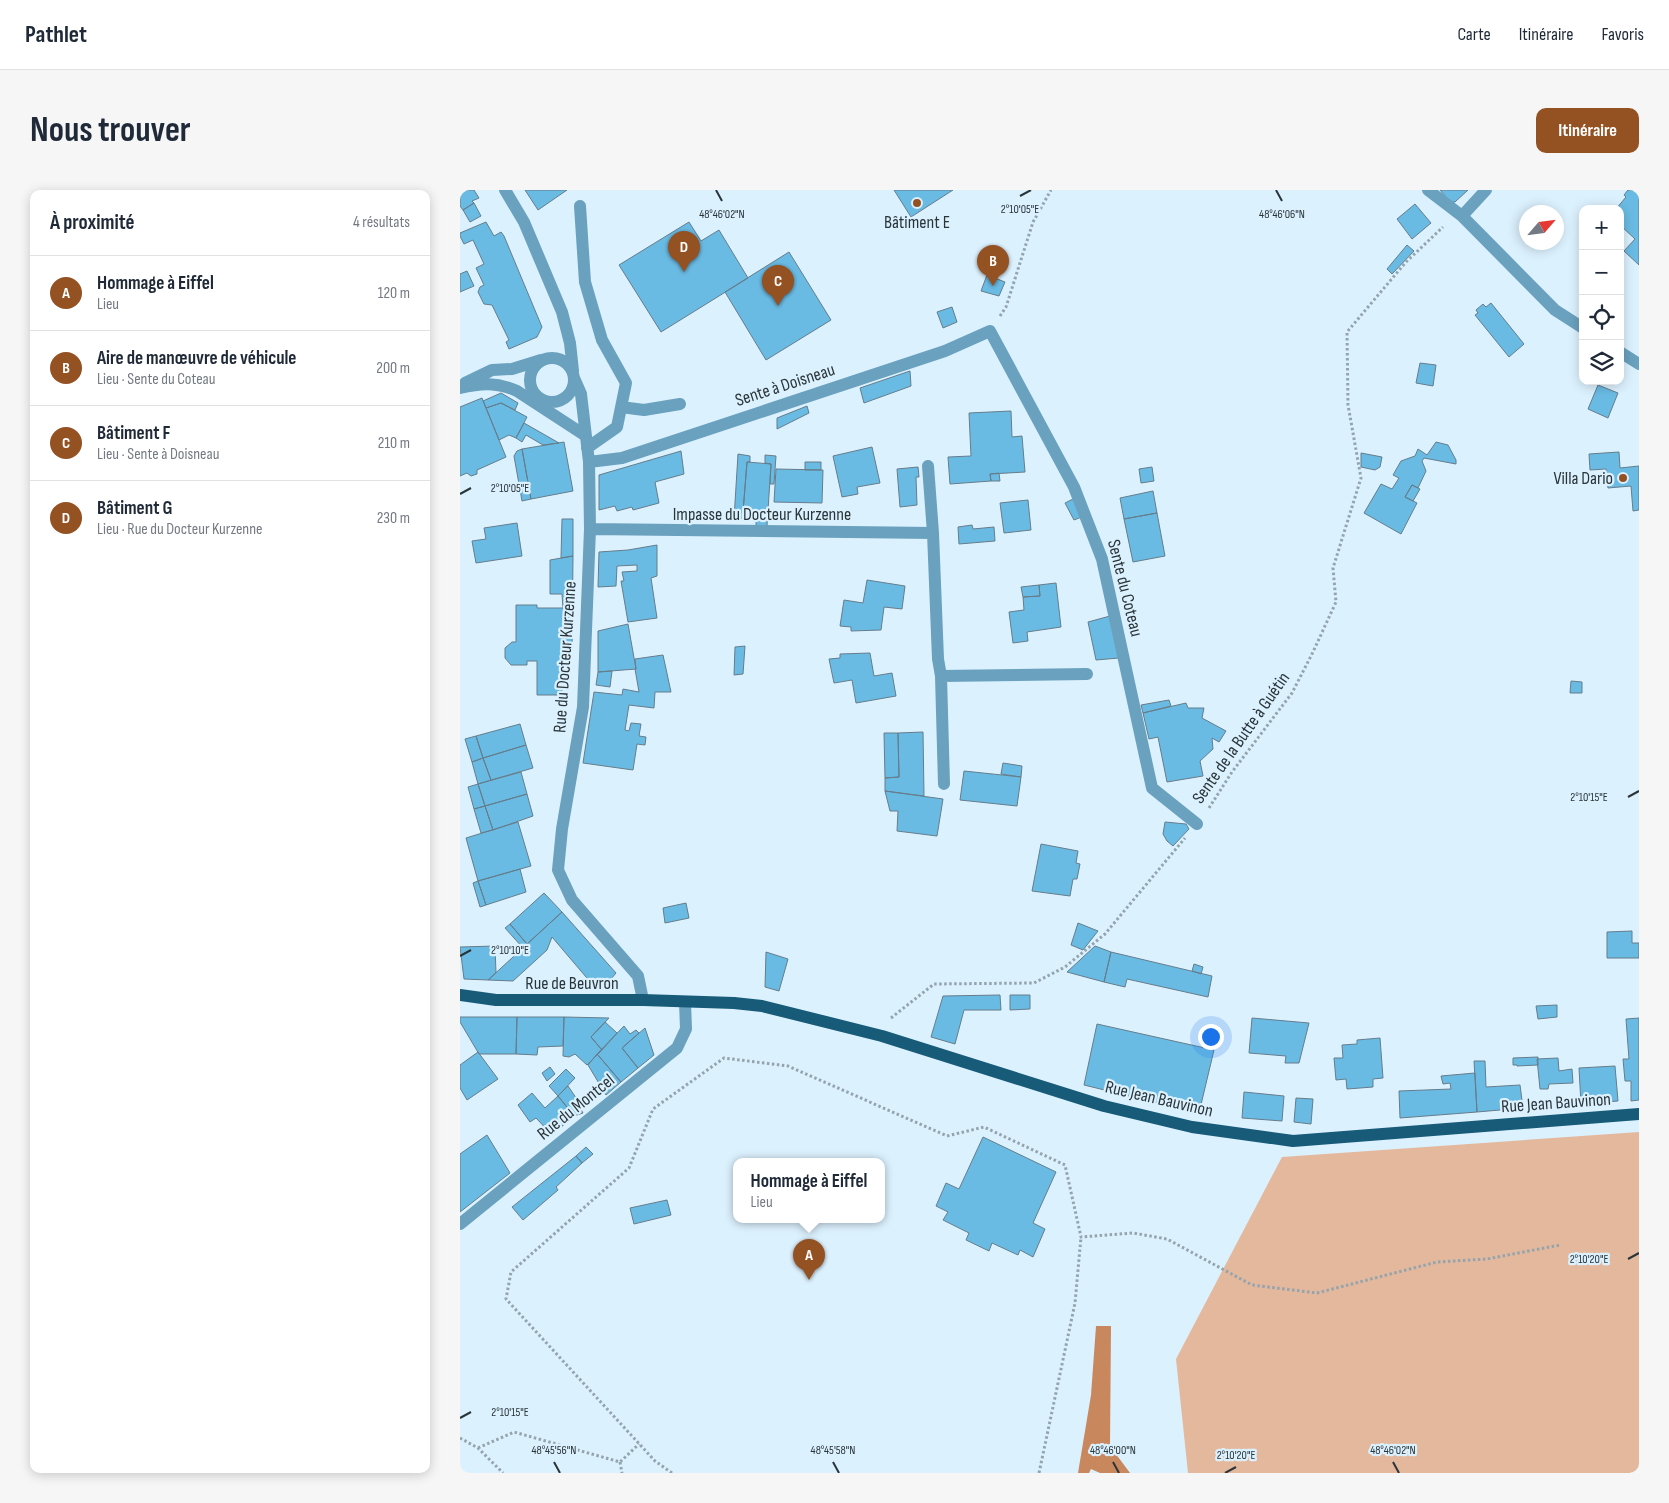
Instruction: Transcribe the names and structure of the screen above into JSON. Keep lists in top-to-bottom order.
{
  "streets": {
    "main road": ["Rue de Beuvron", "Rue Jean Bauvinon"],
    "street": [
      "Sente à Doisneau",
      "Impasse du Docteur Kurzenne",
      "Sente du Coteau",
      "Rue du Docteur Kurzenne",
      "Rue du Montcel"
    ],
    "path": ["Sente de la Butte à Guétin"]
  },
  "crossings": [
    ["Sente à Doisneau", "Sente du Coteau"],
    ["Sente à Doisneau", "Rue du Docteur Kurzenne"],
    ["Impasse du Docteur Kurzenne", "Rue du Docteur Kurzenne"],
    ["Sente du Coteau", "Sente de la Butte à Guétin"],
    ["Rue du Docteur Kurzenne", "Rue de Beuvron"],
    ["Rue de Beuvron", "Rue Jean Bauvinon"],
    ["Rue de Beuvron", "Rue du Montcel"],
    ["Rue Jean Bauvinon", "Rue du Montcel"]
  ],
  "places": ["Bâtiment E", "Villa Dario"],
  "north": "top right",
  "page": {
    "header": "Pathlet",
    "nav": ["Carte", "Itinéraire", "Favoris"],
    "buttons": "Itinéraire",
    "title": "Nous trouver",
    "heading": ["À proximité", "4 résultats"],
    "map_buttons": ["+", "−"],
    "pins": [
      "D",
      "B",
      "C",
      "A"
    ],
    "list": [
      {
        "mark": "A",
        "name": "Hommage à Eiffel",
        "note": "Lieu",
        "value": "120 m"
      },
      {
        "mark": "B",
        "name": "Aire de manœuvre de véhicule",
        "note": "Lieu · Sente du Coteau",
        "value": "200 m"
      },
      {
        "mark": "C",
        "name": "Bâtiment F",
        "note": "Lieu · Sente à Doisneau",
        "value": "210 m"
      },
      {
        "mark": "D",
        "name": "Bâtiment G",
        "note": "Lieu · Rue du Docteur Kurzenne",
        "value": "230 m"
      }
    ],
    "popup": ["Hommage à Eiffel", "Lieu"]
  },
  "coordinates": [
    "2°10'05\"E",
    "48°46'02\"N",
    "48°46'06\"N",
    "2°10'15\"E",
    "2°10'10\"E",
    "2°10'20\"E",
    "48°45'56\"N",
    "48°45'58\"N",
    "48°46'00\"N"
  ]
}
